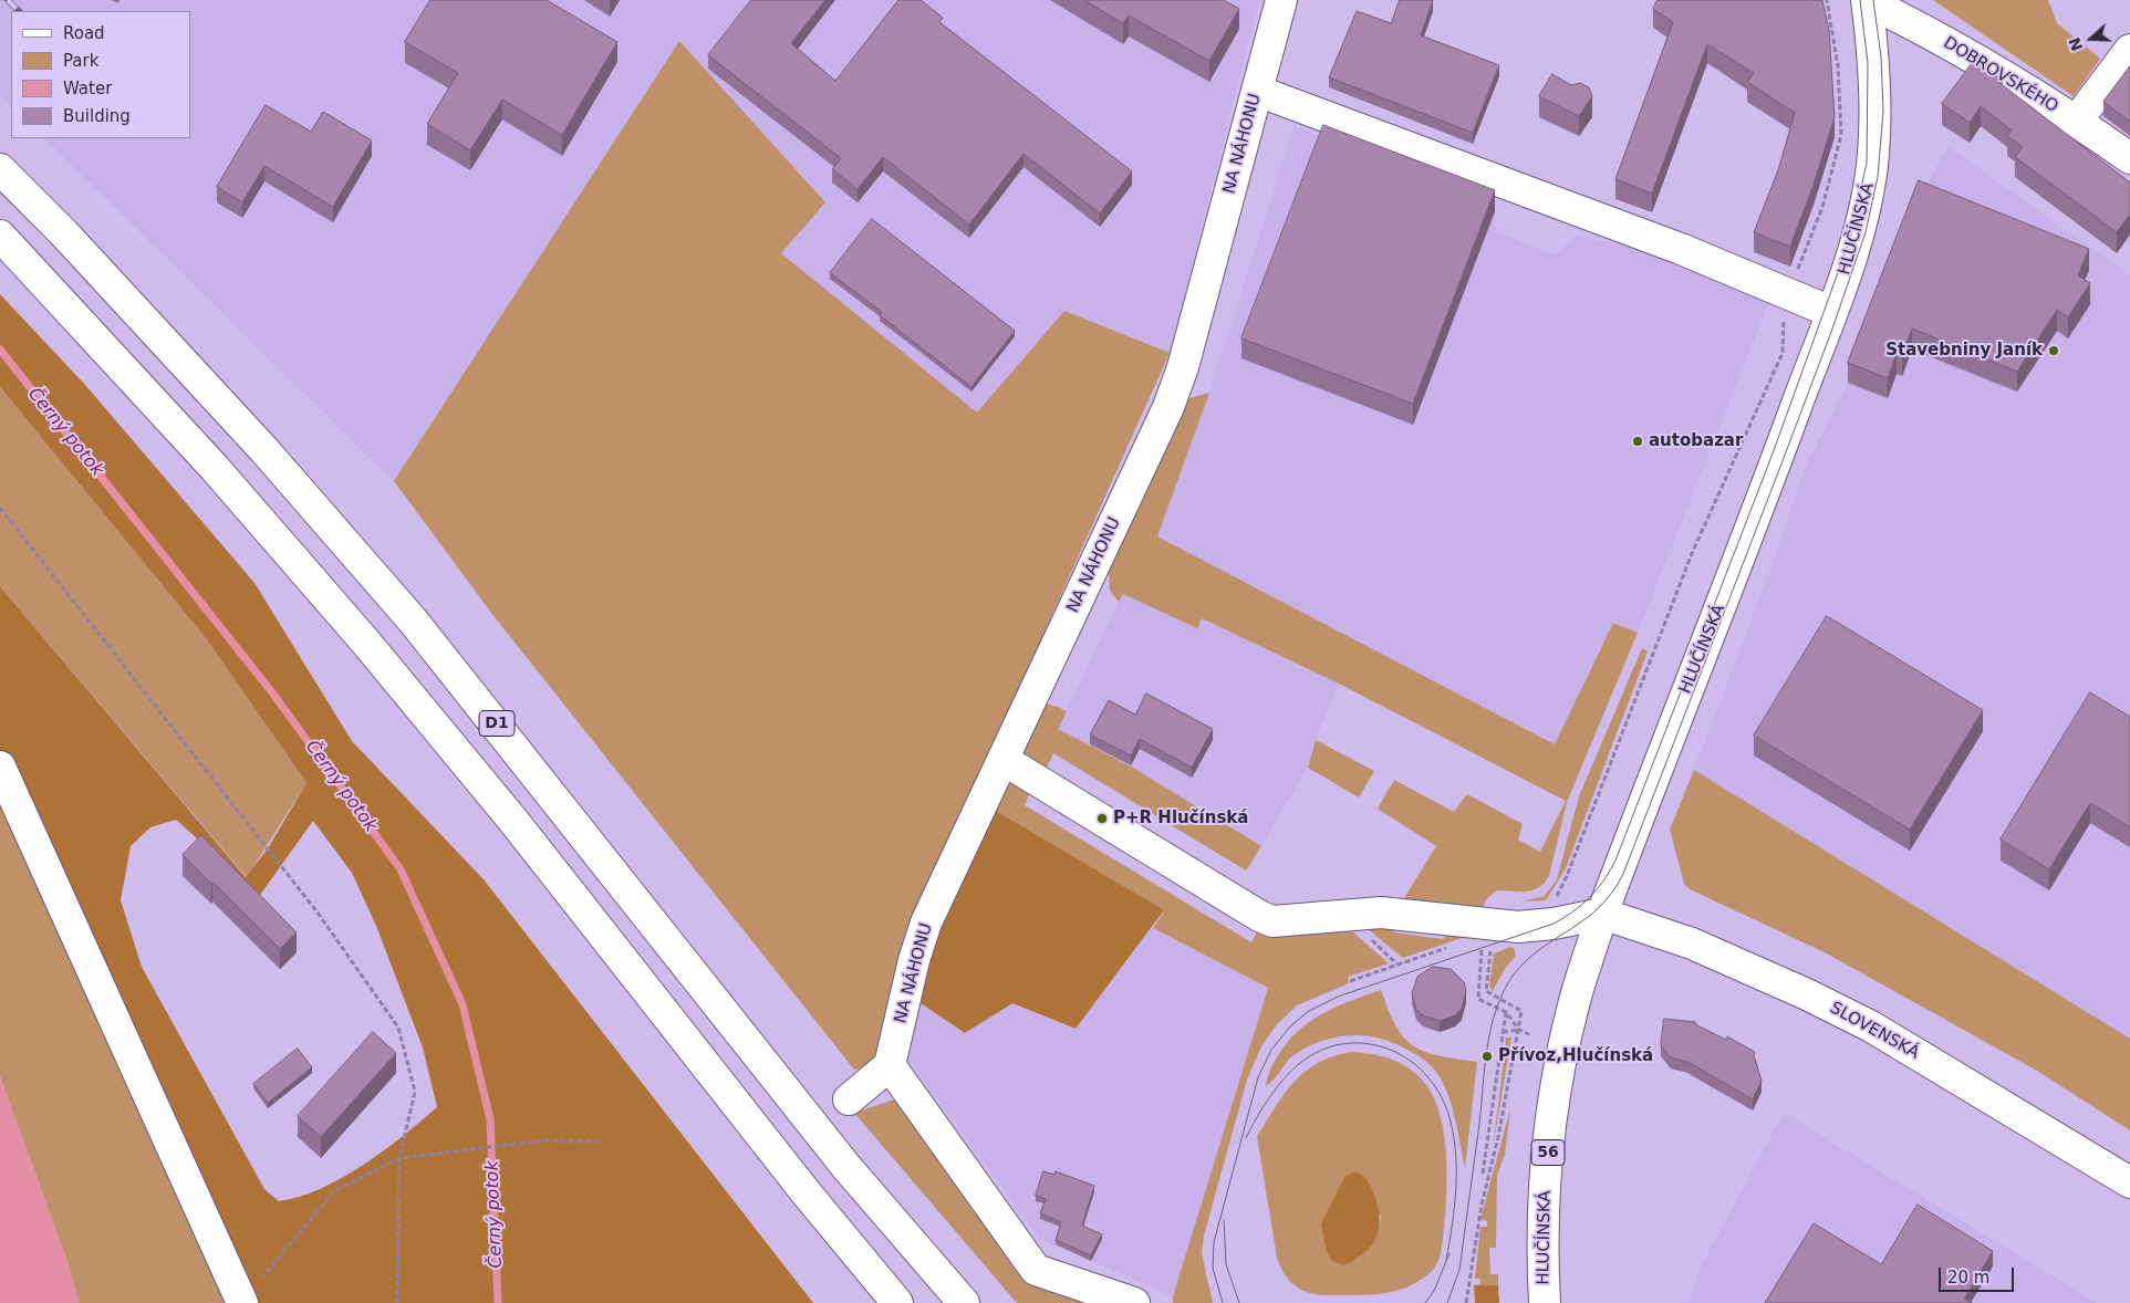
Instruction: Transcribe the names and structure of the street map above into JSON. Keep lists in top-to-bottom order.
{
  "streets": {
    "main road": [
      "DOBROVSKÉHO",
      "NA NÁHONU",
      "HLUČÍNSKÁ",
      "D1",
      "SLOVENSKÁ",
      "56"
    ]
  },
  "crossings": [
    ["DOBROVSKÉHO", "HLUČÍNSKÁ"],
    ["HLUČÍNSKÁ", "SLOVENSKÁ"]
  ],
  "water": ["Černý potok"],
  "places": [
    "Stavebniny Janík",
    "autobazar",
    "P+R Hlučínská",
    "Přívoz,Hlučínská"
  ],
  "legend": [
    "Road",
    "Park",
    "Water",
    "Building"
  ],
  "scale_bar": "20 m",
  "north": "left"
}
